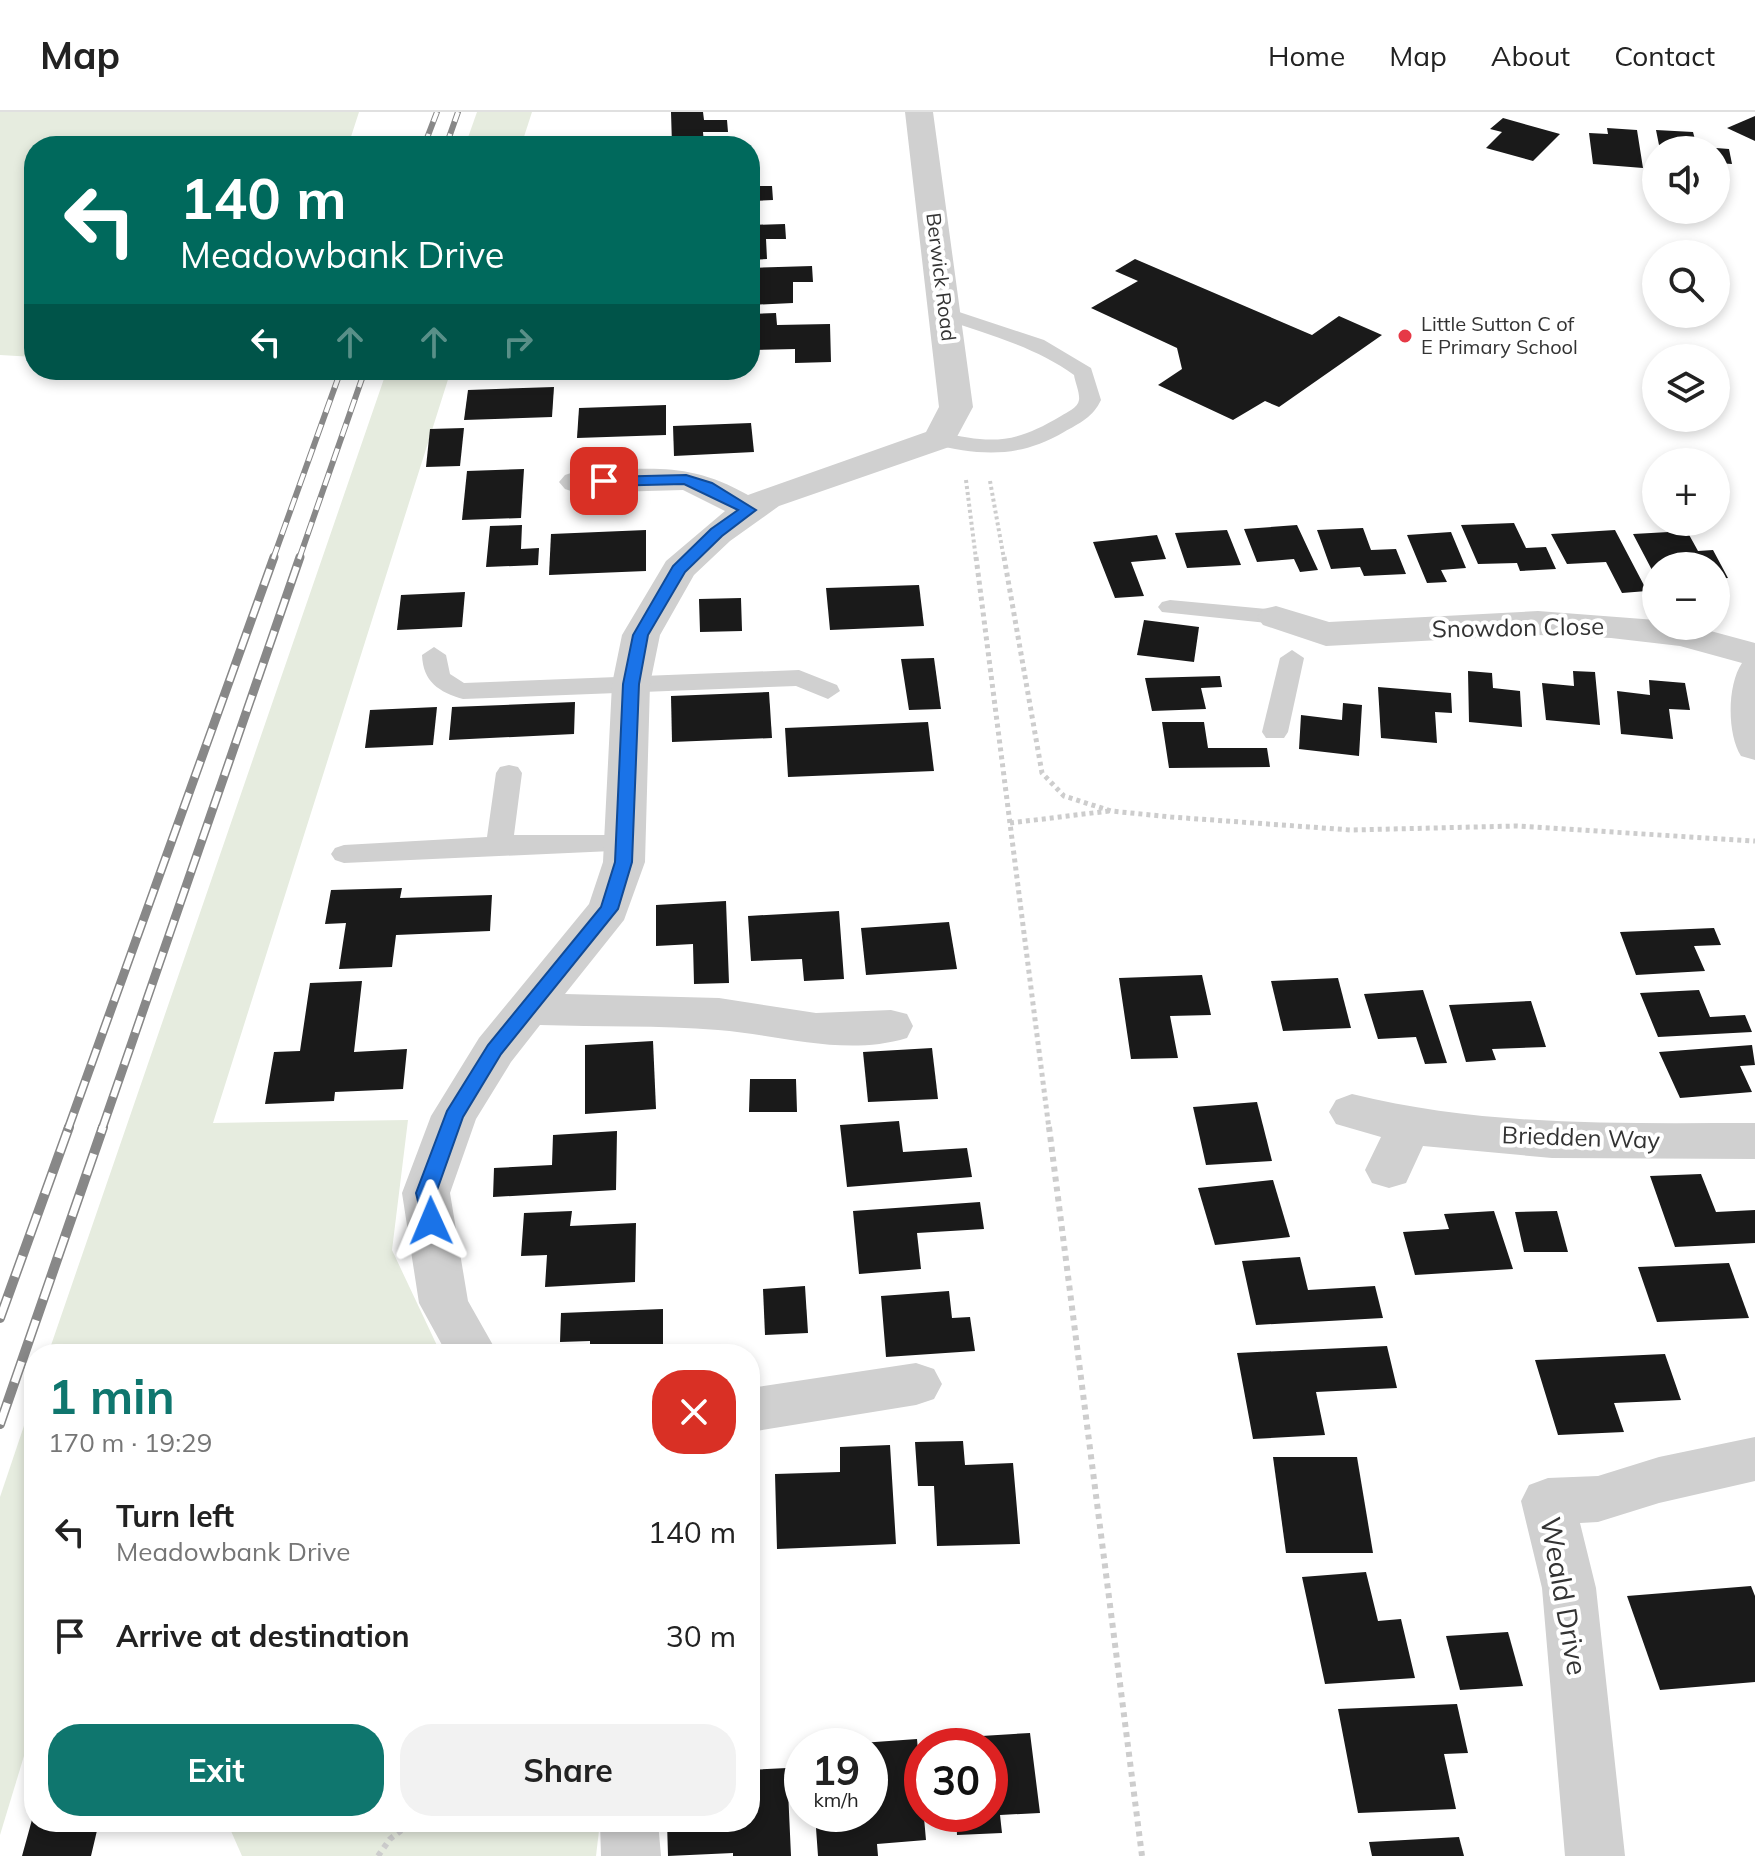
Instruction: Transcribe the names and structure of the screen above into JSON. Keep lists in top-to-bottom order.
{
  "streets": {
    "street": [
      "Berwick Road",
      "Snowdon Close",
      "Briedden Way",
      "Weald Drive"
    ]
  },
  "places": ["Little Sutton C of E Primary School"],
  "page": {
    "header": "Map",
    "nav": [
      "Home",
      "Map",
      "About",
      "Contact"
    ],
    "map_buttons": ["+", "−"],
    "turn": ["140 m", "Meadowbank Drive"],
    "heading": ["1 min", "170 m · 19:29"],
    "list": [
      {
        "name": "Turn left",
        "note": "Meadowbank Drive",
        "value": "140 m"
      },
      {
        "name": "Arrive at destination",
        "value": "30 m"
      }
    ],
    "buttons": ["Exit", "Share"],
    "speed": "19 km/h",
    "limit": "30"
  }
}
